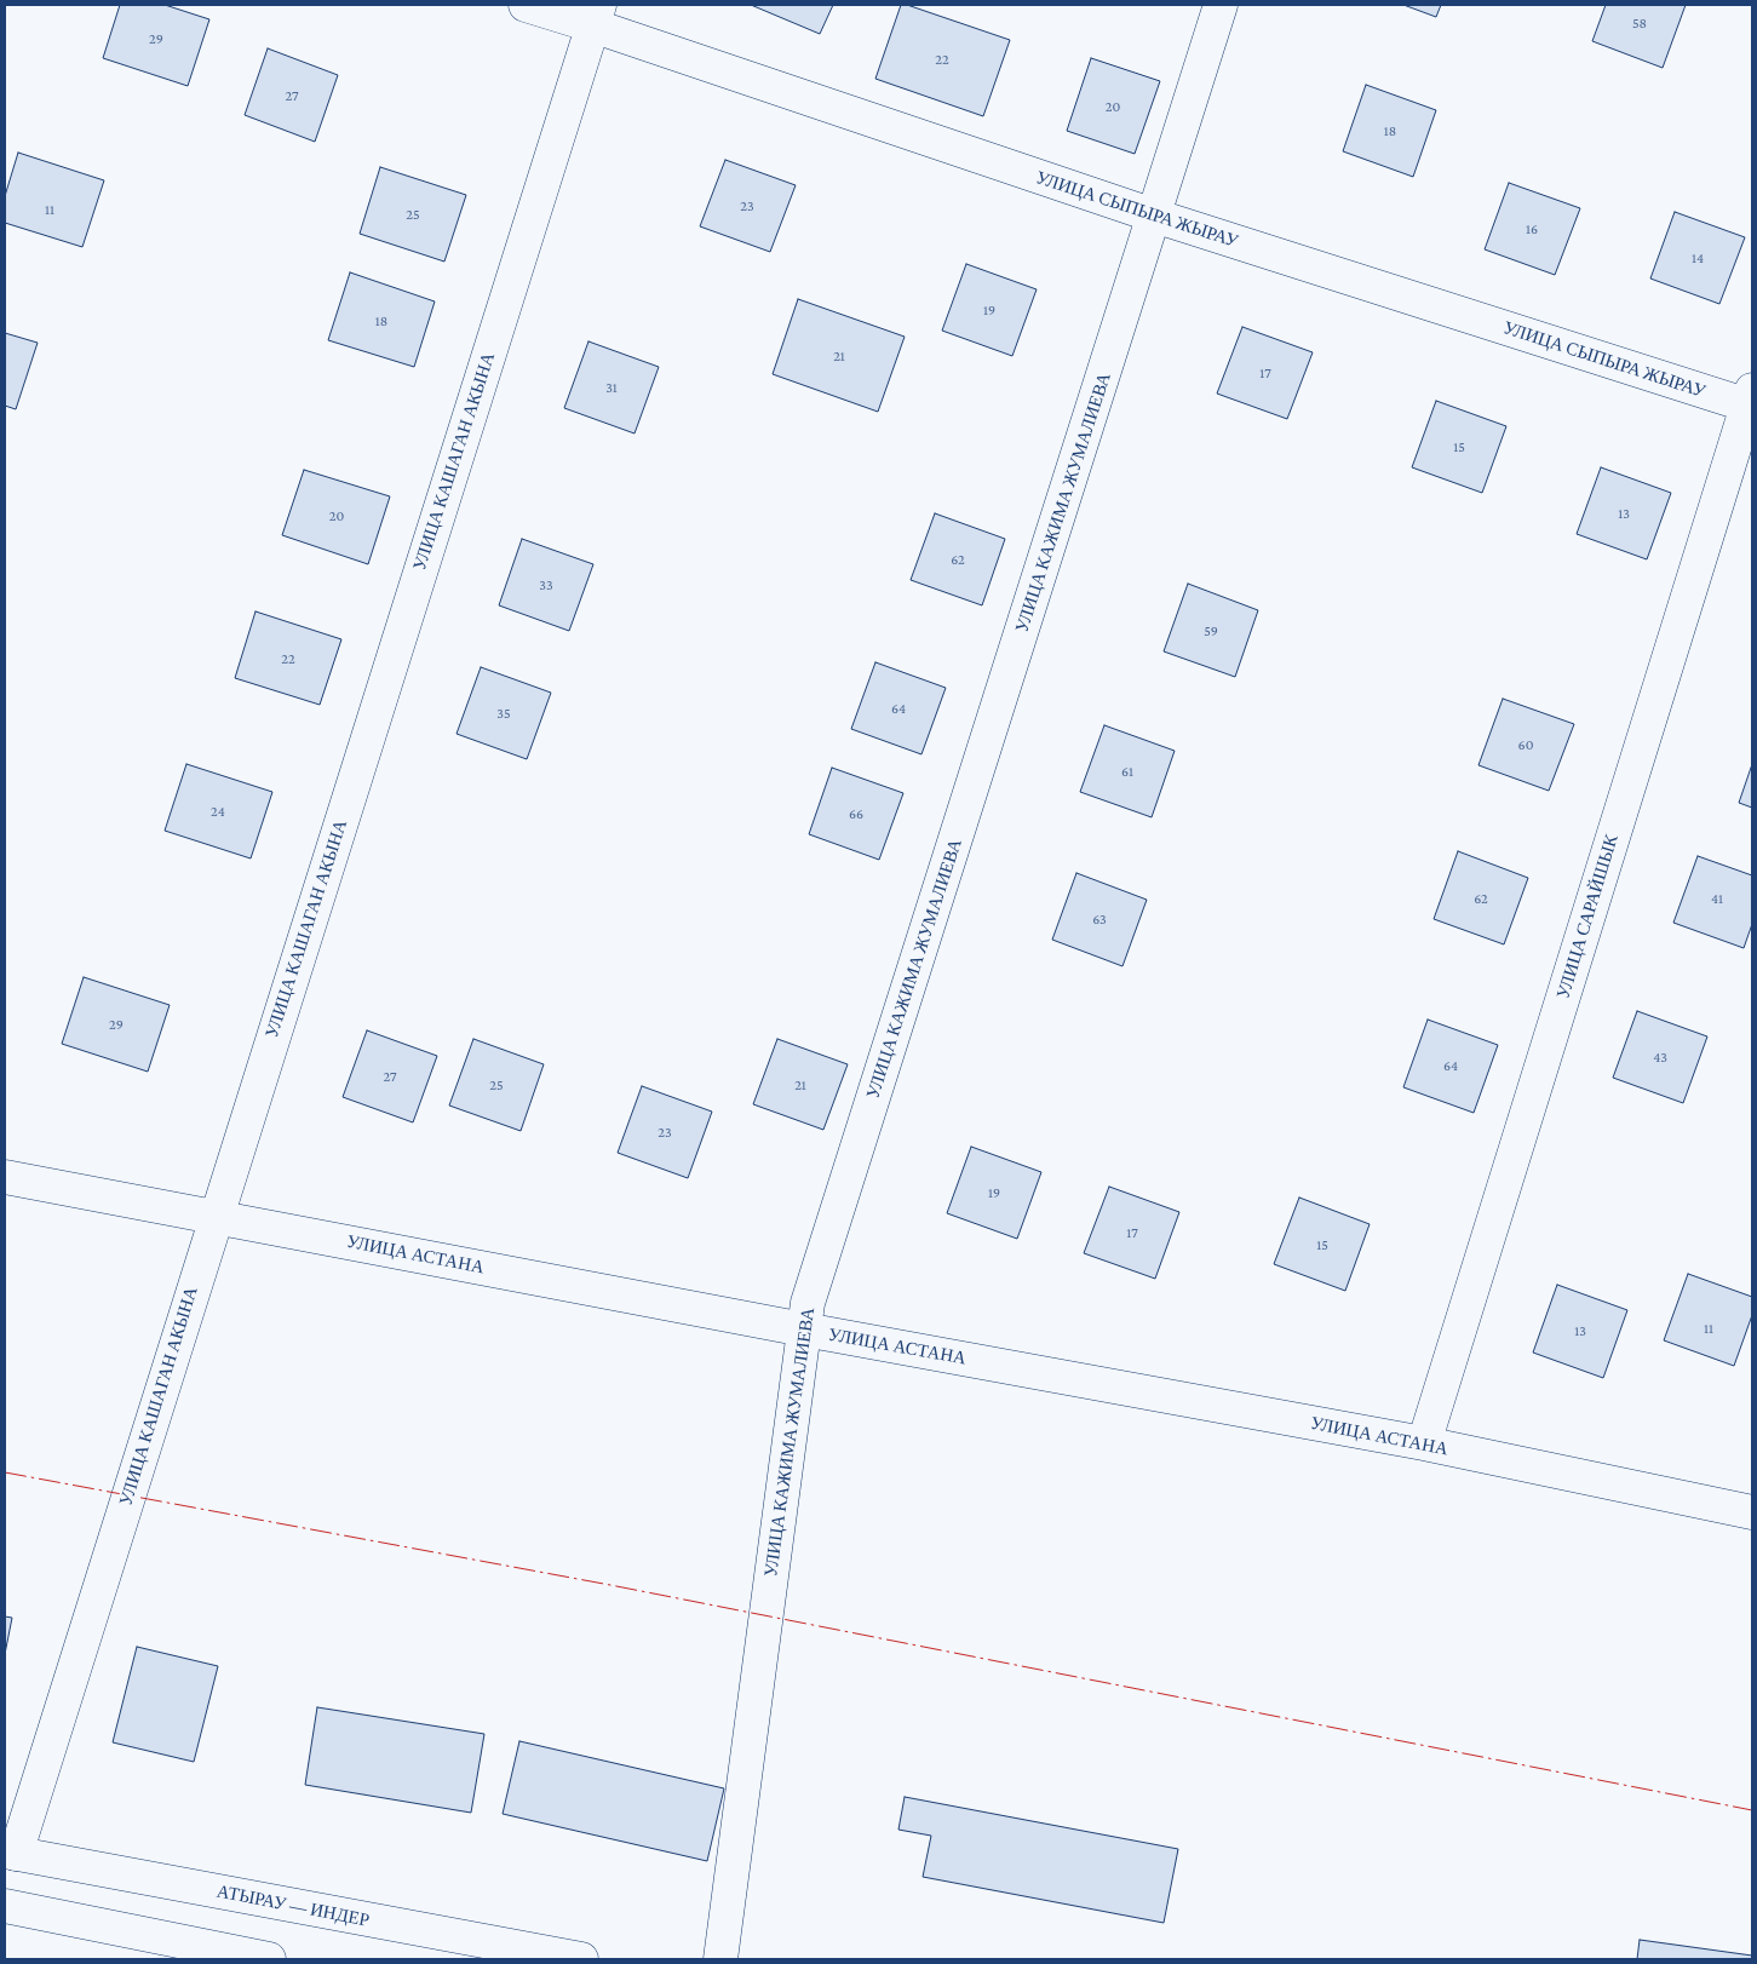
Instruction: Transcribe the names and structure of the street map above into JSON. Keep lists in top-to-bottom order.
{
  "streets": {
    "street": [
      "УЛИЦА СЫПЫРА ЖЫРАУ",
      "УЛИЦА КАШАГАН АКЫНА",
      "УЛИЦА КАЖИМА ЖУМАЛИЕВА",
      "УЛИЦА САРАЙШЫК",
      "УЛИЦА АСТАНА",
      "АТЫРАУ — ИНДЕР"
    ]
  },
  "crossings": [
    ["УЛИЦА СЫПЫРА ЖЫРАУ", "УЛИЦА КАШАГАН АКЫНА"],
    ["УЛИЦА СЫПЫРА ЖЫРАУ", "УЛИЦА КАЖИМА ЖУМАЛИЕВА"],
    ["УЛИЦА СЫПЫРА ЖЫРАУ", "УЛИЦА САРАЙШЫК"],
    ["УЛИЦА КАШАГАН АКЫНА", "УЛИЦА АСТАНА"],
    ["УЛИЦА КАШАГАН АКЫНА", "АТЫРАУ — ИНДЕР"],
    ["УЛИЦА КАЖИМА ЖУМАЛИЕВА", "УЛИЦА АСТАНА"],
    ["УЛИЦА САРАЙШЫК", "УЛИЦА АСТАНА"]
  ],
  "house_numbers": [
    "58",
    "29",
    "22",
    "27",
    "20",
    "18",
    "23",
    "11",
    "25",
    "16",
    "14",
    "19",
    "18",
    "21",
    "17",
    "31",
    "15",
    "13",
    "20",
    "62",
    "33",
    "59",
    "22",
    "64",
    "35",
    "60",
    "61",
    "24",
    "66",
    "62",
    "41",
    "63",
    "29",
    "43",
    "64",
    "27",
    "25",
    "21",
    "23",
    "19",
    "17",
    "15",
    "11",
    "13"
  ]
}
